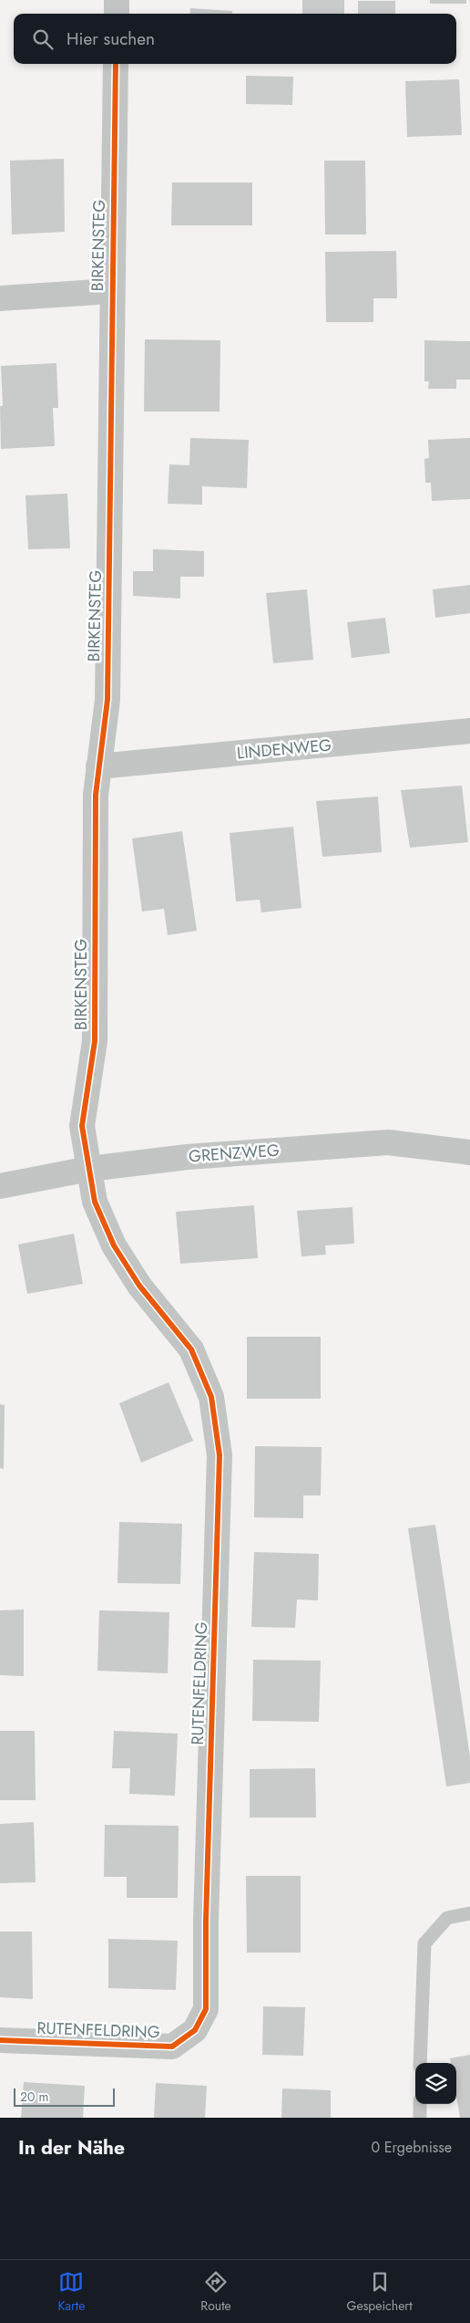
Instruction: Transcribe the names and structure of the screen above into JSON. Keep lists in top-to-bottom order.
{
  "streets": {
    "street": [
      "BIRKENSTEG",
      "LINDENWEG",
      "GRENZWEG",
      "RUTENFELDRING"
    ]
  },
  "crossings": [
    ["BIRKENSTEG", "LINDENWEG"],
    ["BIRKENSTEG", "GRENZWEG"],
    ["BIRKENSTEG", "RUTENFELDRING"],
    ["GRENZWEG", "RUTENFELDRING"]
  ],
  "scale_bar": "20 m",
  "page": {
    "search": "Hier suchen",
    "scale": "20 m",
    "heading": ["In der Nähe", "0 Ergebnisse"],
    "nav": ["Karte", "Route", "Gespeichert"]
  }
}
